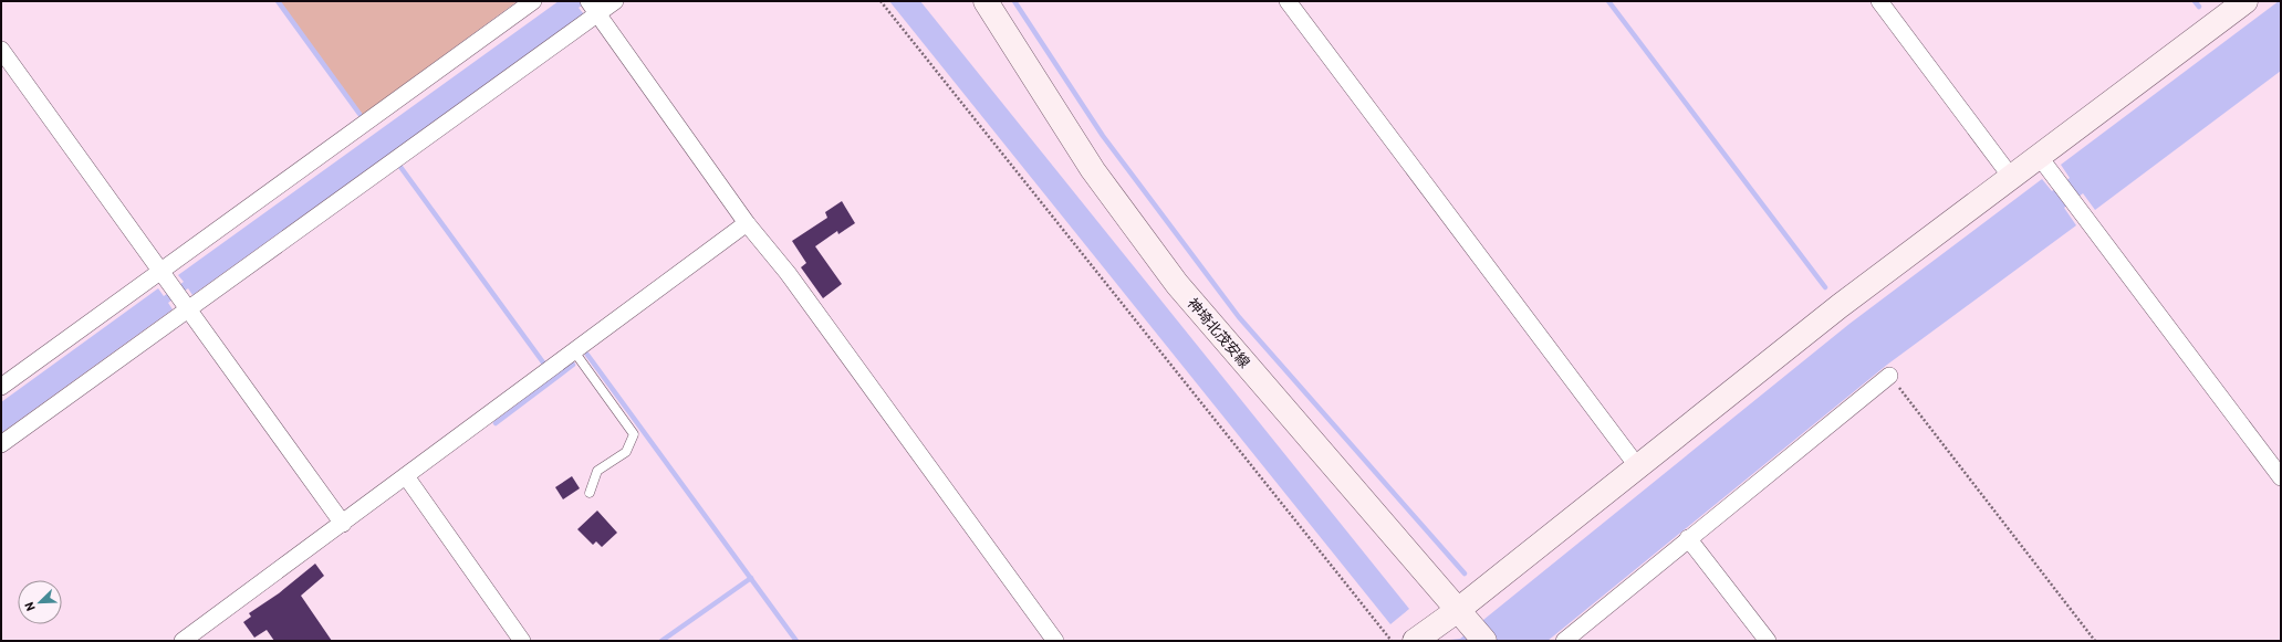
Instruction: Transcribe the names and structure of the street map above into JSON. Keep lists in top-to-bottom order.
{
  "streets": {
    "street": ["神埼北茂安線"]
  },
  "north": "bottom left"
}
